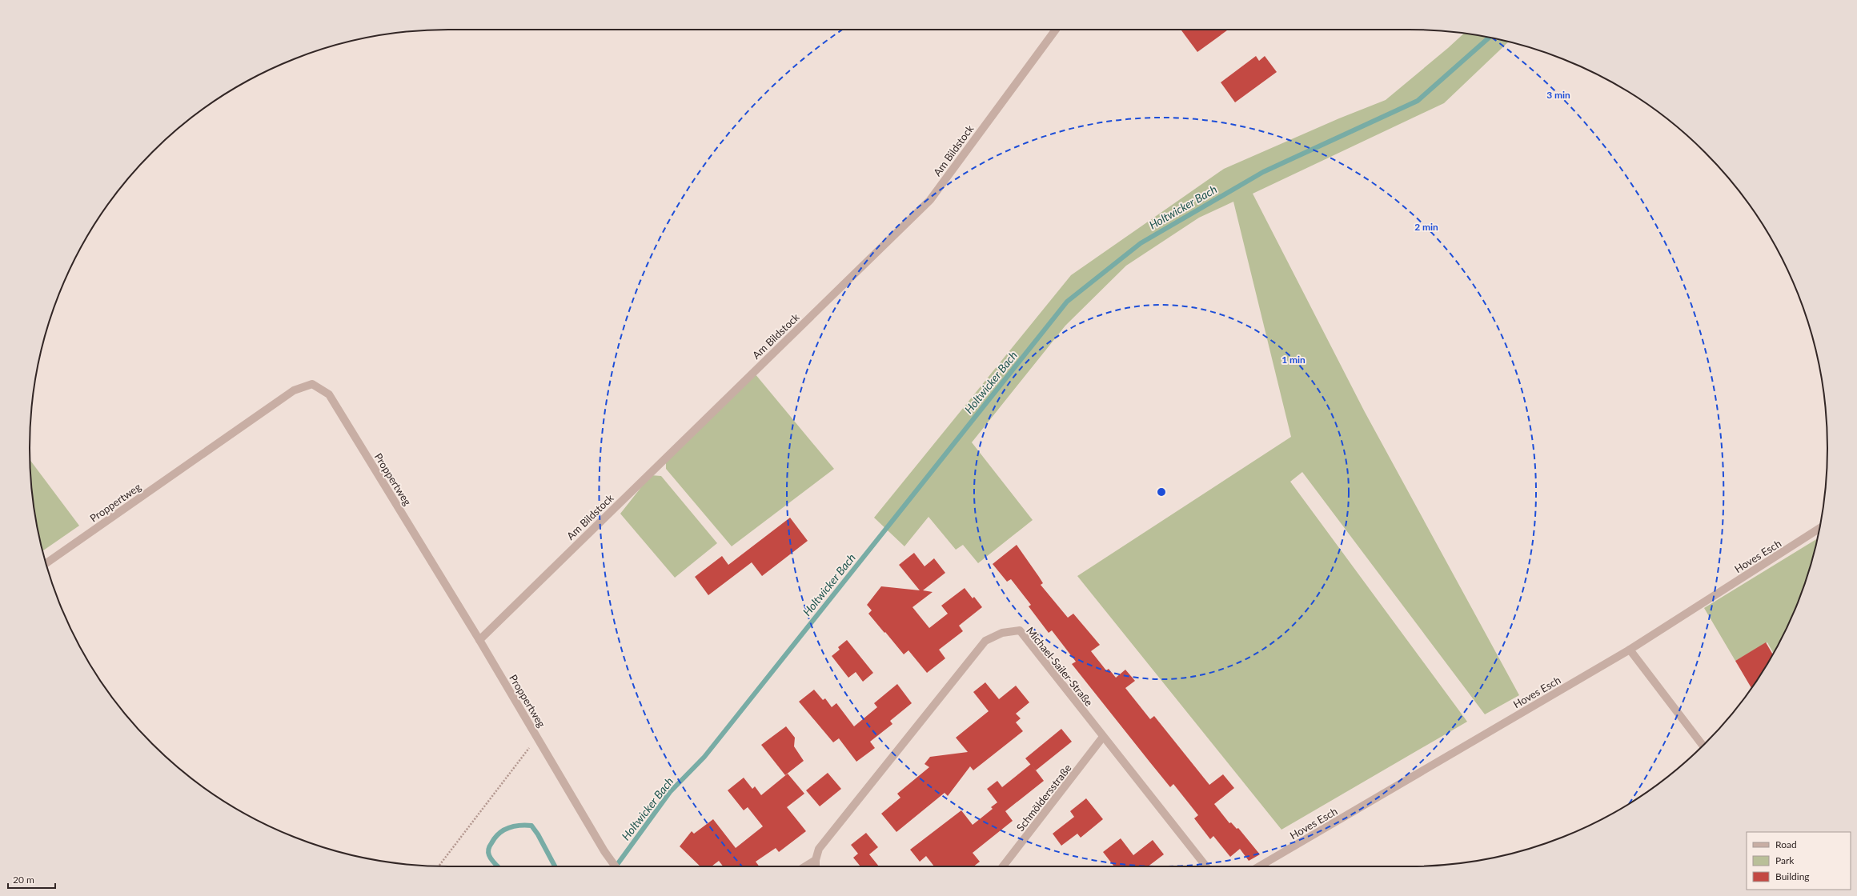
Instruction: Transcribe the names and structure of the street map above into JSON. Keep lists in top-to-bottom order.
{
  "streets": {
    "street": [
      "Am Bildstock",
      "Proppertweg",
      "Hoves Esch",
      "Michael-Sailer-Straße",
      "Schmöldersstraße"
    ]
  },
  "crossings": [
    ["Am Bildstock", "Proppertweg"],
    ["Michael-Sailer-Straße", "Schmöldersstraße"]
  ],
  "water": ["Holtwicker Bach"],
  "legend": ["Road", "Park", "Building"],
  "scale_bar": "20 m",
  "rings": ["3 min", "2 min", "1 min"]
}
